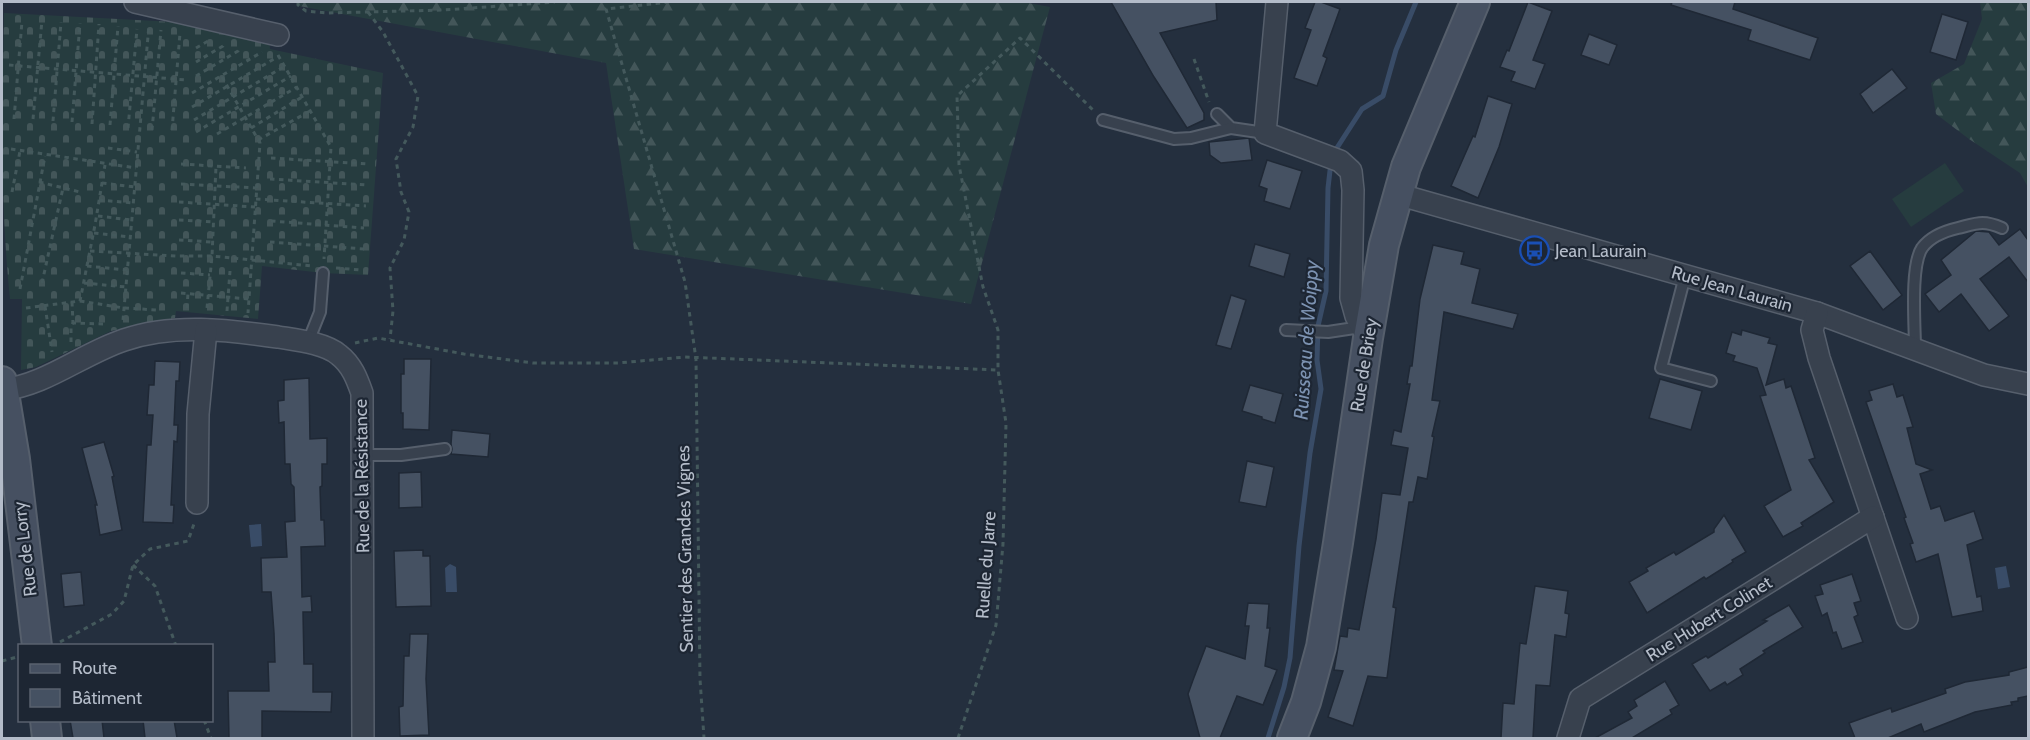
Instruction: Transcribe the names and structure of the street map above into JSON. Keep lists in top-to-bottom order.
{
  "streets": {
    "street": [
      "Rue Jean Laurain",
      "Rue de Briey",
      "Rue de la Résistance",
      "Rue de Lorry",
      "Rue Hubert Colinet"
    ],
    "path": ["Sentier des Grandes Vignes", "Ruelle du Jarre"]
  },
  "crossings": [
    ["Rue Jean Laurain", "Rue de Briey"]
  ],
  "water": ["Ruisseau de Woippy"],
  "places": {
    "bus stop": ["Jean Laurain"]
  },
  "legend": ["Route", "Bâtiment"]
}
